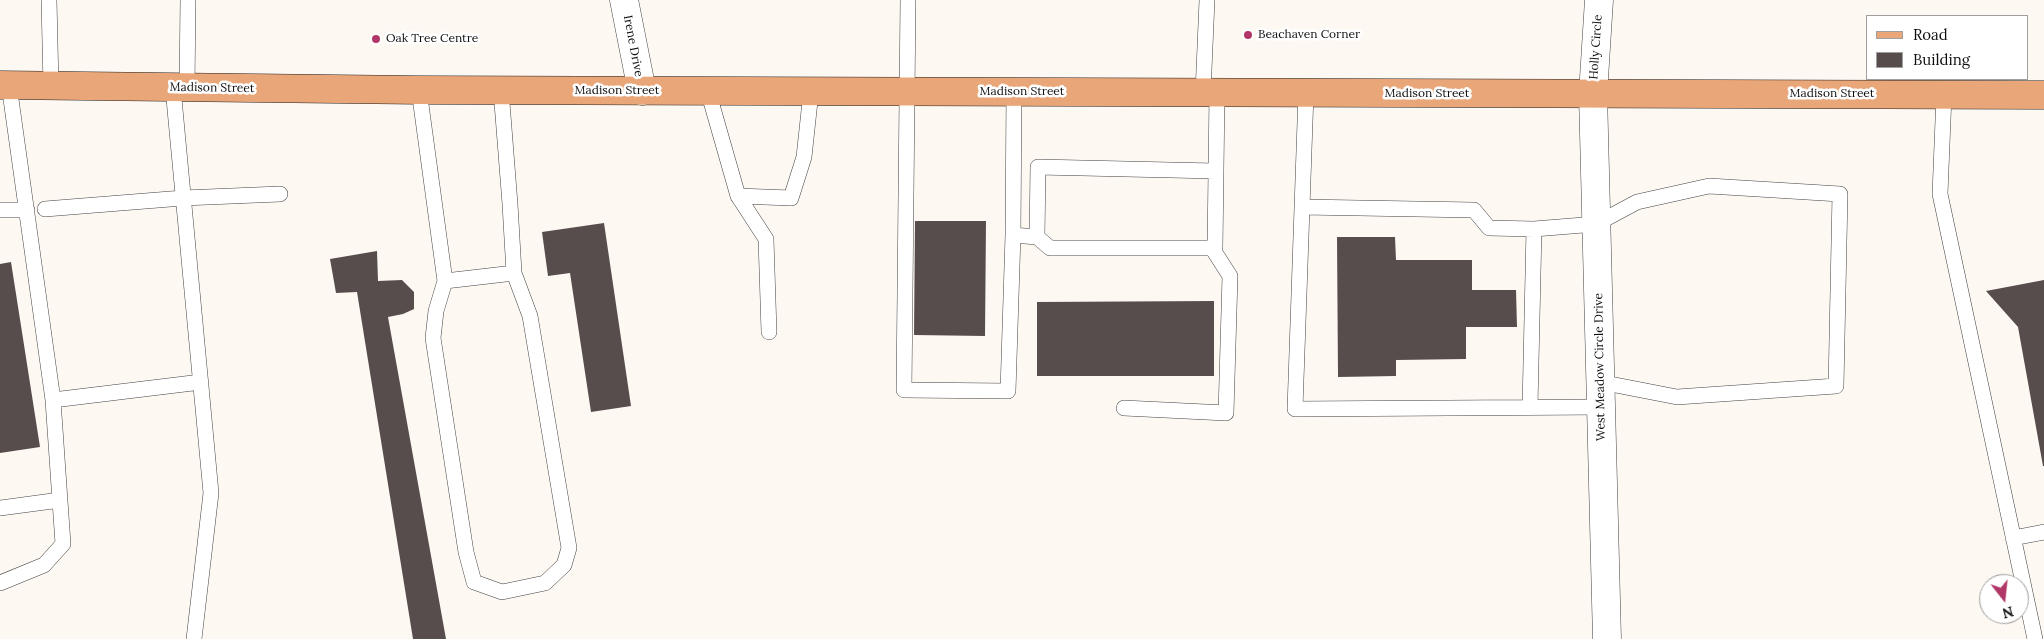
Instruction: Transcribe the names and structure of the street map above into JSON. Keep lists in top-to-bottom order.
{
  "streets": {
    "main road": ["Madison Street"],
    "street": ["Irene Drive", "Holly Circle", "West Meadow Circle Drive"]
  },
  "crossings": [
    ["Irene Drive", "Madison Street"],
    ["Holly Circle", "Madison Street"],
    ["Holly Circle", "West Meadow Circle Drive"],
    ["Madison Street", "West Meadow Circle Drive"]
  ],
  "places": ["Beachaven Corner", "Oak Tree Centre"],
  "legend": ["Road", "Building"],
  "north": "bottom"
}
